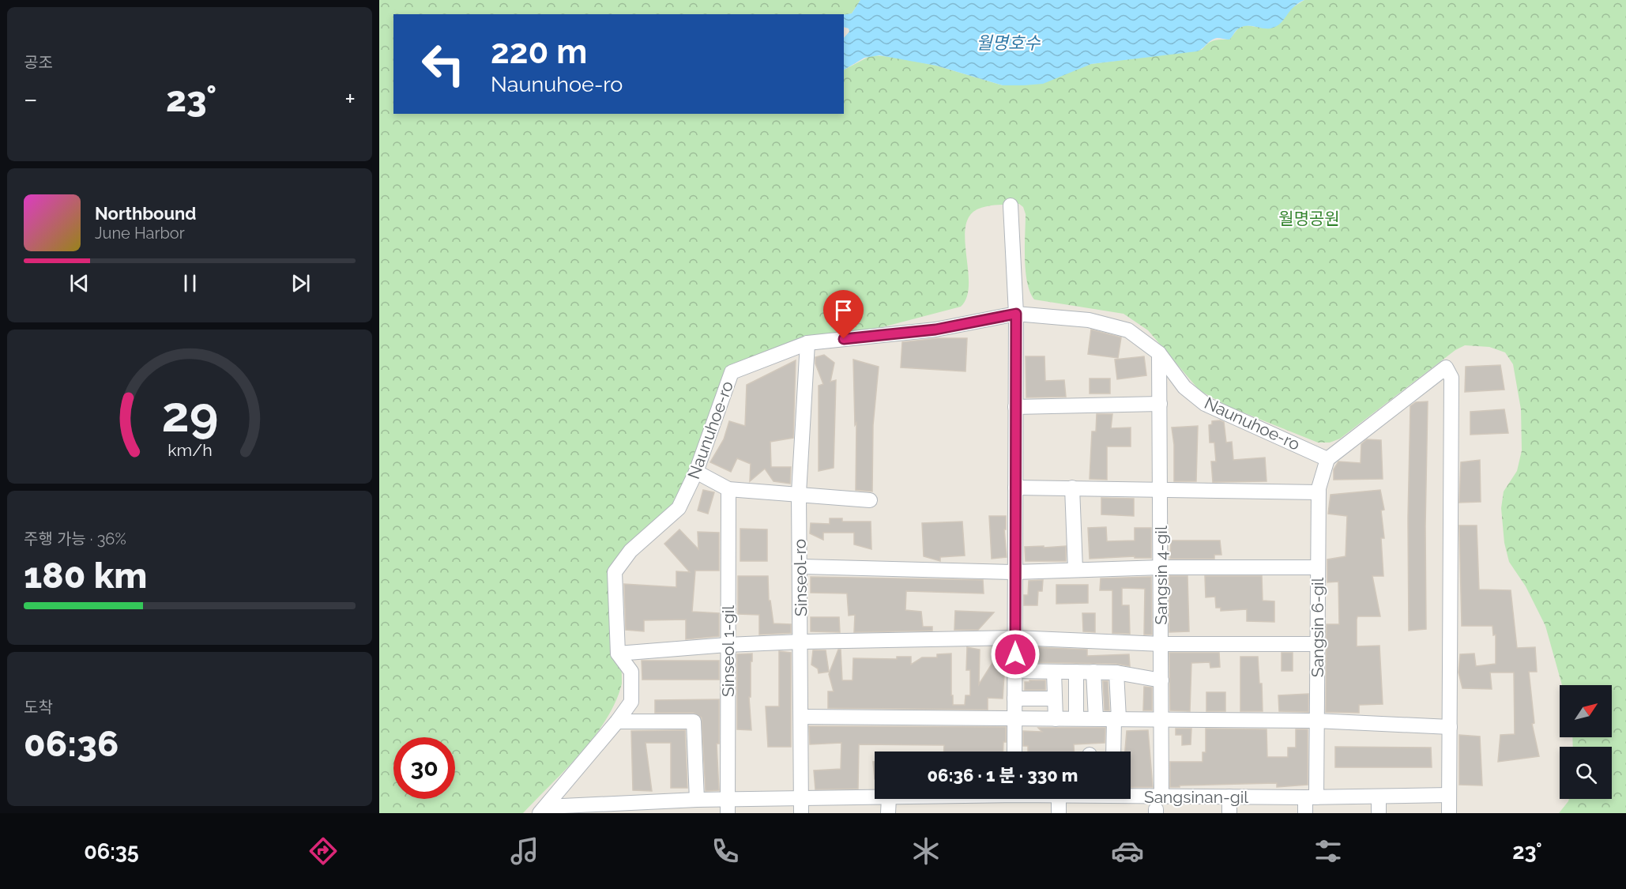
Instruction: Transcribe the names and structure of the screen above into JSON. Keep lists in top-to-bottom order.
{
  "streets": {
    "street": [
      "Naunuhoe-ro",
      "Sangsin 4-gil",
      "Sinseol-ro",
      "Sangsin 6-gil",
      "Sinseol 1-gil",
      "Sangsinan-gil"
    ]
  },
  "crossings": [
    ["Naunuhoe-ro", "Sangsin 4-gil"],
    ["Naunuhoe-ro", "Sinseol-ro"],
    ["Naunuhoe-ro", "Sangsin 6-gil"],
    ["Sangsin 4-gil", "Sangsinan-gil"],
    ["Sinseol-ro", "Sangsinan-gil"],
    ["Sangsin 6-gil", "Sangsinan-gil"],
    ["Sinseol 1-gil", "Sangsinan-gil"]
  ],
  "water": ["월명호수"],
  "parks": ["월명공원"],
  "north": "top right",
  "page": {
    "tile": [
      "공조",
      ["주행 가능 · 36%", "180 km"],
      ["도착", "06:36"]
    ],
    "turn": ["220 m", "Naunuhoe-ro"],
    "heat": ["−", "23°", "+"],
    "song": ["Northbound", "June Harbor"],
    "limit": "30",
    "trip": "06:36 · 1 분 · 330 m",
    "tabs": ["06:35", "23°"],
    "gauge": ["29", "km/h"]
  }
}
